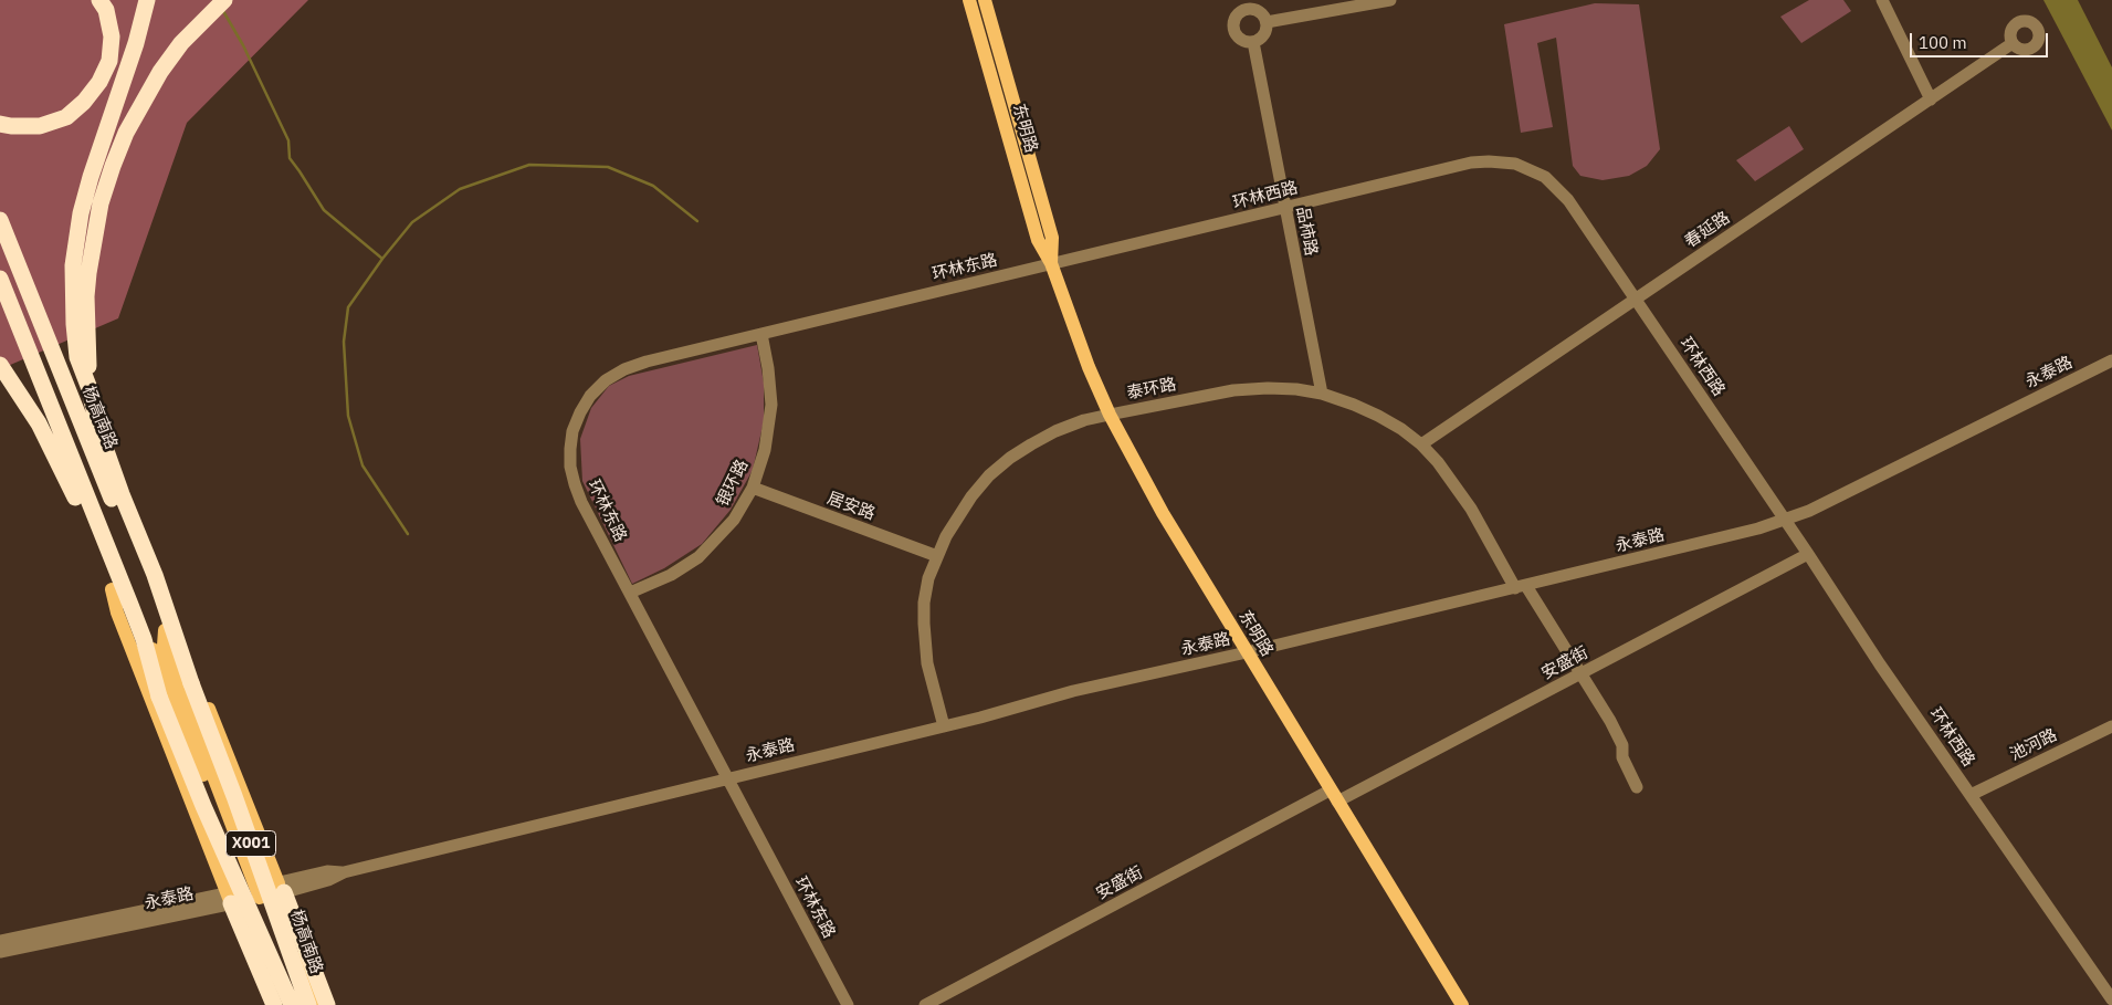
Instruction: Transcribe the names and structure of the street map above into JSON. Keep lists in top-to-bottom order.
{
  "streets": {
    "highway": ["杨高南路", "X001"],
    "main road": ["东明路"],
    "street": [
      "环林西路",
      "春延路",
      "品柿路",
      "环林东路",
      "永泰路",
      "泰环路",
      "银环路",
      "居安路",
      "安盛街",
      "池河路"
    ]
  },
  "crossings": [
    ["东明路", "环林西路"],
    ["东明路", "环林东路"],
    ["东明路", "永泰路"],
    ["东明路", "泰环路"],
    ["东明路", "安盛街"],
    ["环林西路", "春延路"],
    ["环林西路", "品柿路"],
    ["环林西路", "环林东路"],
    ["环林西路", "永泰路"],
    ["环林西路", "安盛街"],
    ["环林西路", "池河路"],
    ["春延路", "泰环路"],
    ["品柿路", "泰环路"],
    ["环林东路", "永泰路"],
    ["环林东路", "银环路"],
    ["永泰路", "泰环路"],
    ["永泰路", "杨高南路"],
    ["永泰路", "X001"],
    ["泰环路", "居安路"],
    ["泰环路", "安盛街"],
    ["杨高南路", "X001"],
    ["银环路", "居安路"]
  ],
  "scale_bar": "100 m"
}
